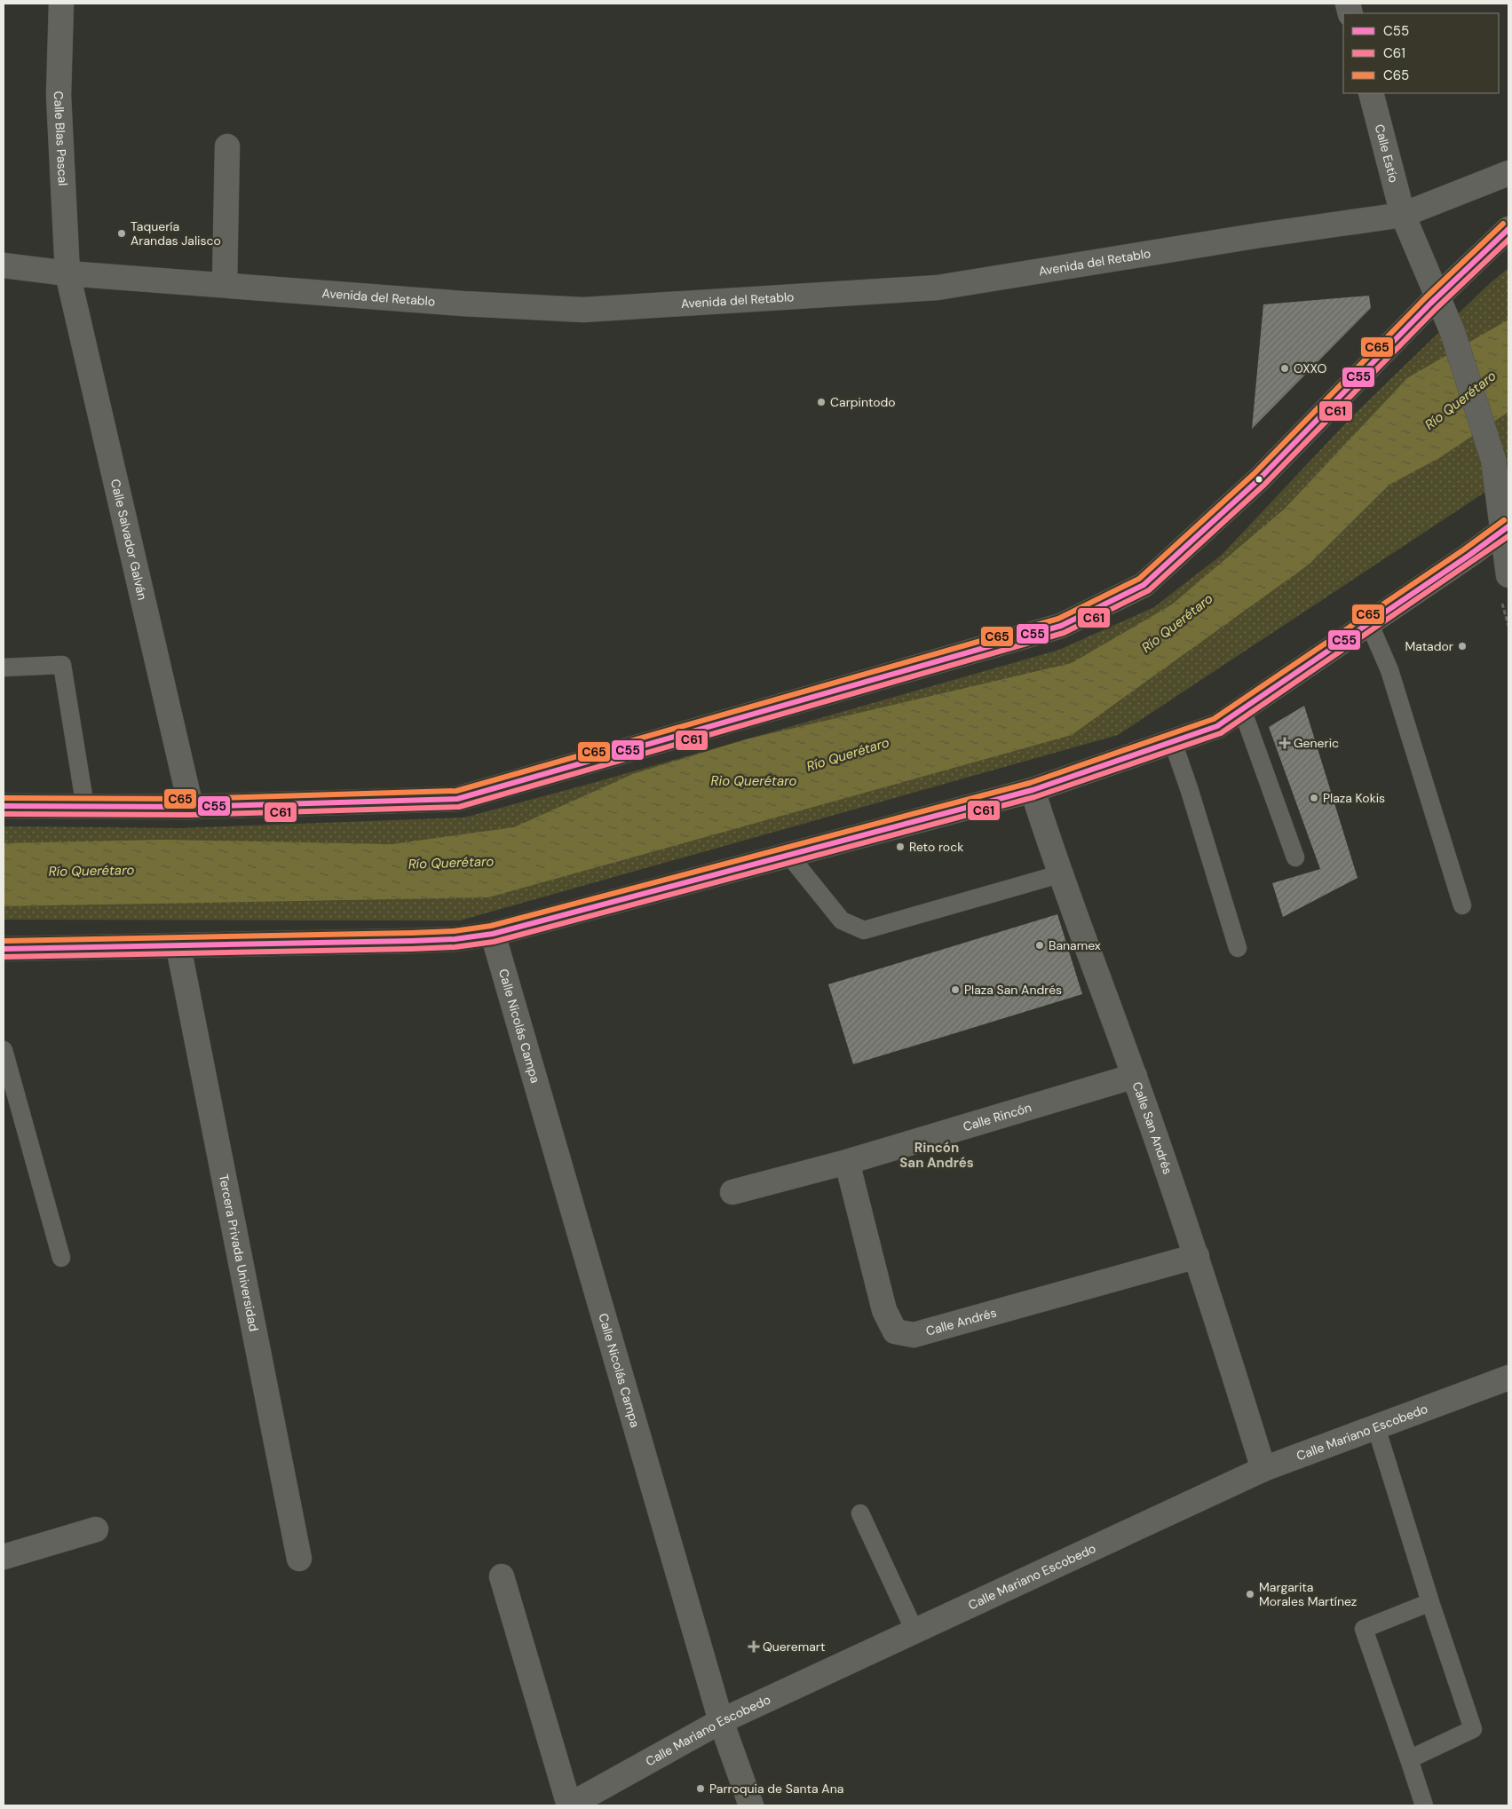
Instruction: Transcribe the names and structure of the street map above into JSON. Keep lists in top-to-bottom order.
{
  "streets": {
    "street": [
      "Calle Blas Pascal",
      "Calle Estío",
      "Avenida del Retablo",
      "Calle Salvador Galván",
      "Calle Nicolás Campa",
      "Calle Rincón",
      "Calle San Andrés",
      "Tercera Privada Universidad",
      "Calle Andrés",
      "Calle Mariano Escobedo"
    ]
  },
  "crossings": [
    ["Calle Blas Pascal", "Avenida del Retablo"],
    ["Calle Blas Pascal", "Calle Salvador Galván"],
    ["Calle Estío", "Avenida del Retablo"],
    ["Avenida del Retablo", "Calle Salvador Galván"],
    ["Calle Nicolás Campa", "Calle Mariano Escobedo"],
    ["Calle Rincón", "Calle San Andrés"],
    ["Calle Rincón", "Calle Andrés"],
    ["Calle San Andrés", "Calle Andrés"],
    ["Calle San Andrés", "Calle Mariano Escobedo"]
  ],
  "districts": ["Rincón San Andrés"],
  "water": ["Río Querétaro", "Rio Querétaro"],
  "places": {
    "other": [
      "Taquería Arandas Jalisco",
      "OXXO",
      "Carpintodo",
      "Matador",
      "Plaza Kokis",
      "Reto rock",
      "Banamex",
      "Plaza San Andrés",
      "Margarita Morales Martínez",
      "Parroquia de Santa Ana"
    ],
    "health": ["Generic", "Queremart"]
  },
  "lines": ["transit line C65", "transit line C55", "transit line C61"],
  "legend": ["C55", "C61", "C65"]
}
